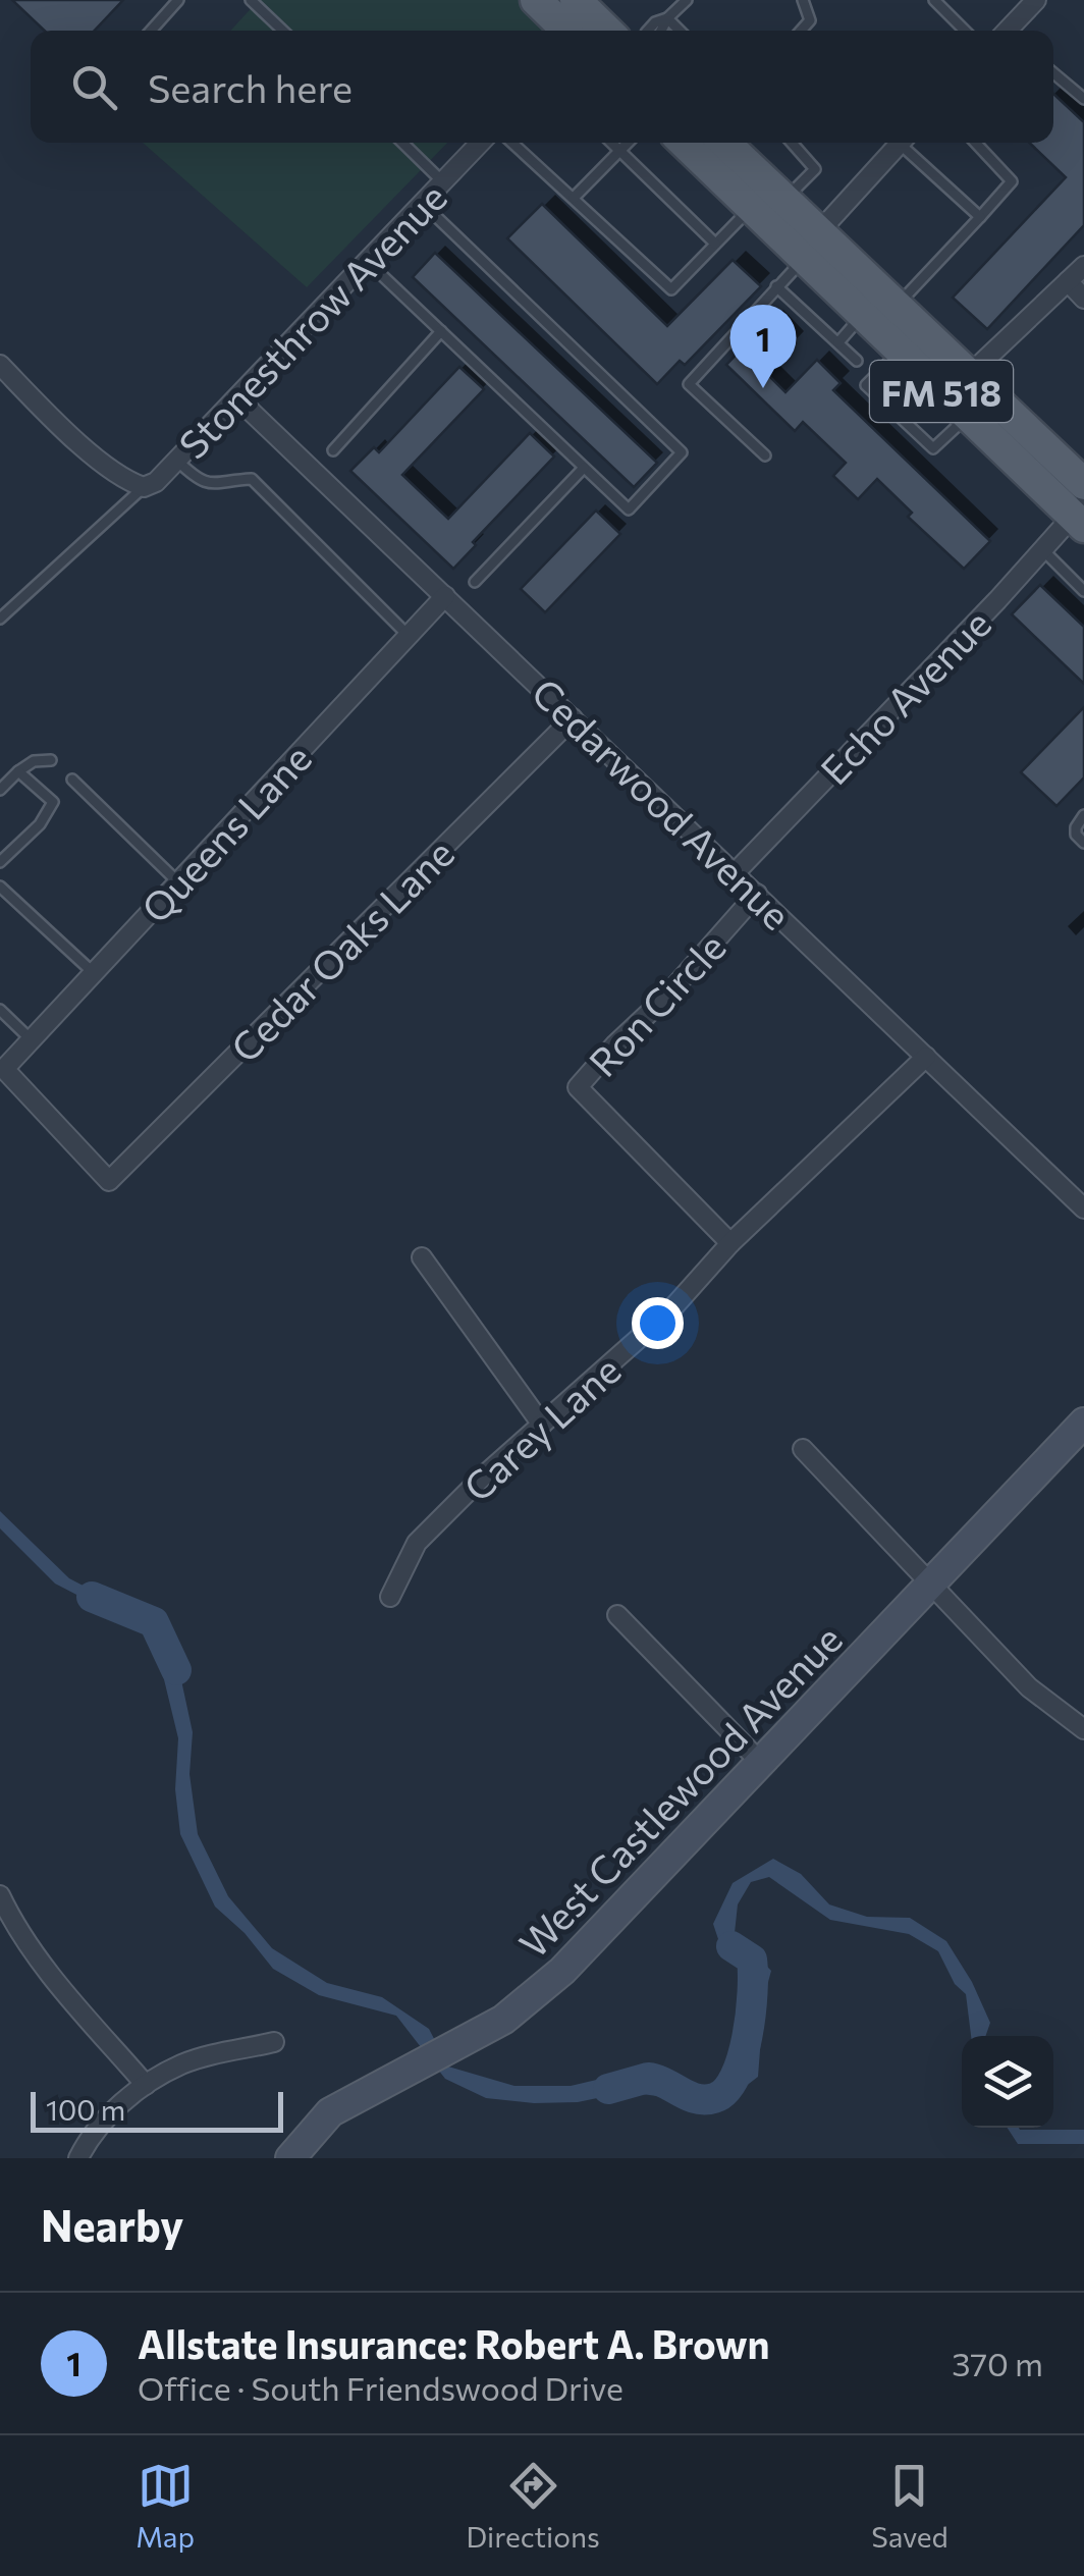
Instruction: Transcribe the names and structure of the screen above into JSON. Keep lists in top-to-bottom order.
{
  "streets": {
    "main road": ["FM 518"],
    "street": [
      "Stonesthrow Avenue",
      "Echo Avenue",
      "Cedarwood Avenue",
      "Queens Lane",
      "Cedar Oaks Lane",
      "Ron Circle",
      "Carey Lane",
      "West Castlewood Avenue"
    ]
  },
  "crossings": [
    ["Stonesthrow Avenue", "Cedarwood Avenue"],
    ["FM 518", "Echo Avenue"],
    ["Echo Avenue", "Cedarwood Avenue"],
    ["Cedarwood Avenue", "Queens Lane"],
    ["Cedarwood Avenue", "Cedar Oaks Lane"],
    ["Cedarwood Avenue", "Ron Circle"],
    ["Cedarwood Avenue", "Carey Lane"],
    ["Queens Lane", "Cedar Oaks Lane"],
    ["Ron Circle", "Carey Lane"]
  ],
  "scale_bar": "100 m",
  "page": {
    "search": "Search here",
    "pins": "1",
    "scale": "100 m",
    "heading": "Nearby",
    "list": [
      {
        "mark": "1",
        "name": "Allstate Insurance: Robert A. Brown",
        "note": "Office · South Friendswood Drive",
        "value": "370 m"
      }
    ],
    "nav": ["Map", "Directions", "Saved"]
  }
}
